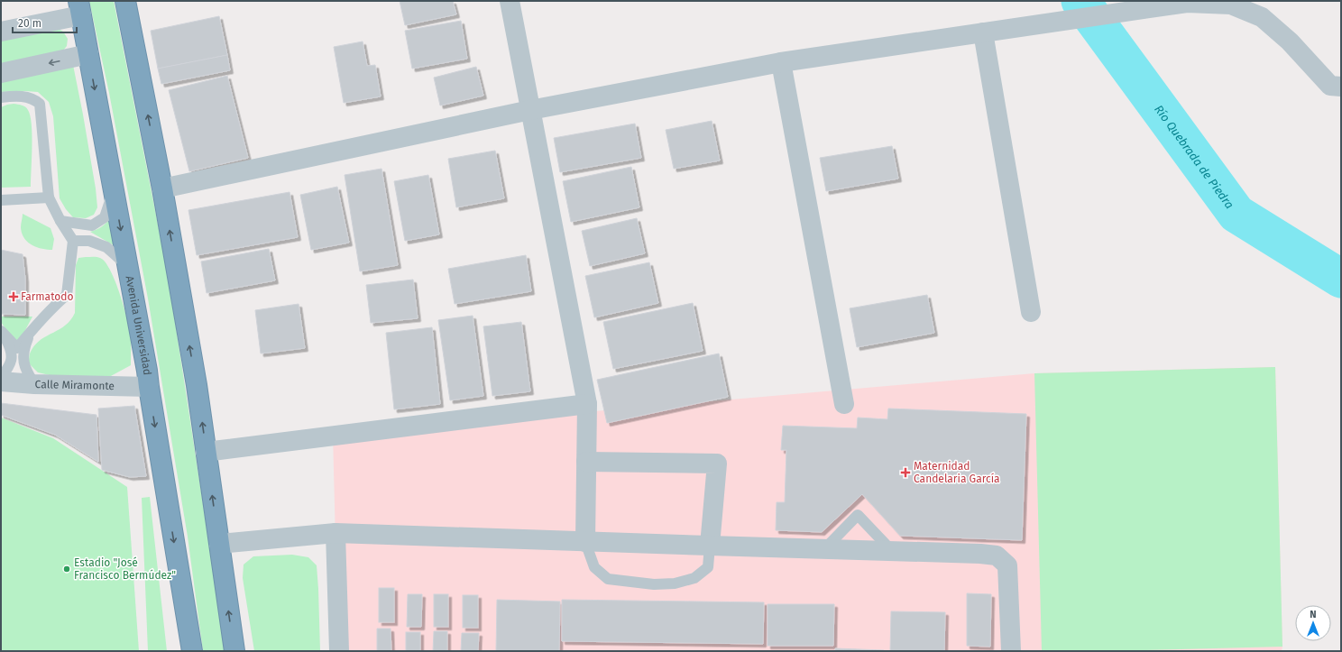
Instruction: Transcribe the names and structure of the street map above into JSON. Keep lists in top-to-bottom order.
{
  "streets": {
    "highway": ["Avenida Universidad"],
    "street": ["Calle Miramonte"]
  },
  "crossings": [
    ["Avenida Universidad", "Calle Miramonte"]
  ],
  "water": ["Río Quebrada de Piedra"],
  "places": {
    "health": ["Farmatodo", "Maternidad Candelaria García"],
    "other": ["Estadio \"José Francisco Bermúdez\""]
  },
  "scale_bar": "20 m",
  "north": "top"
}
